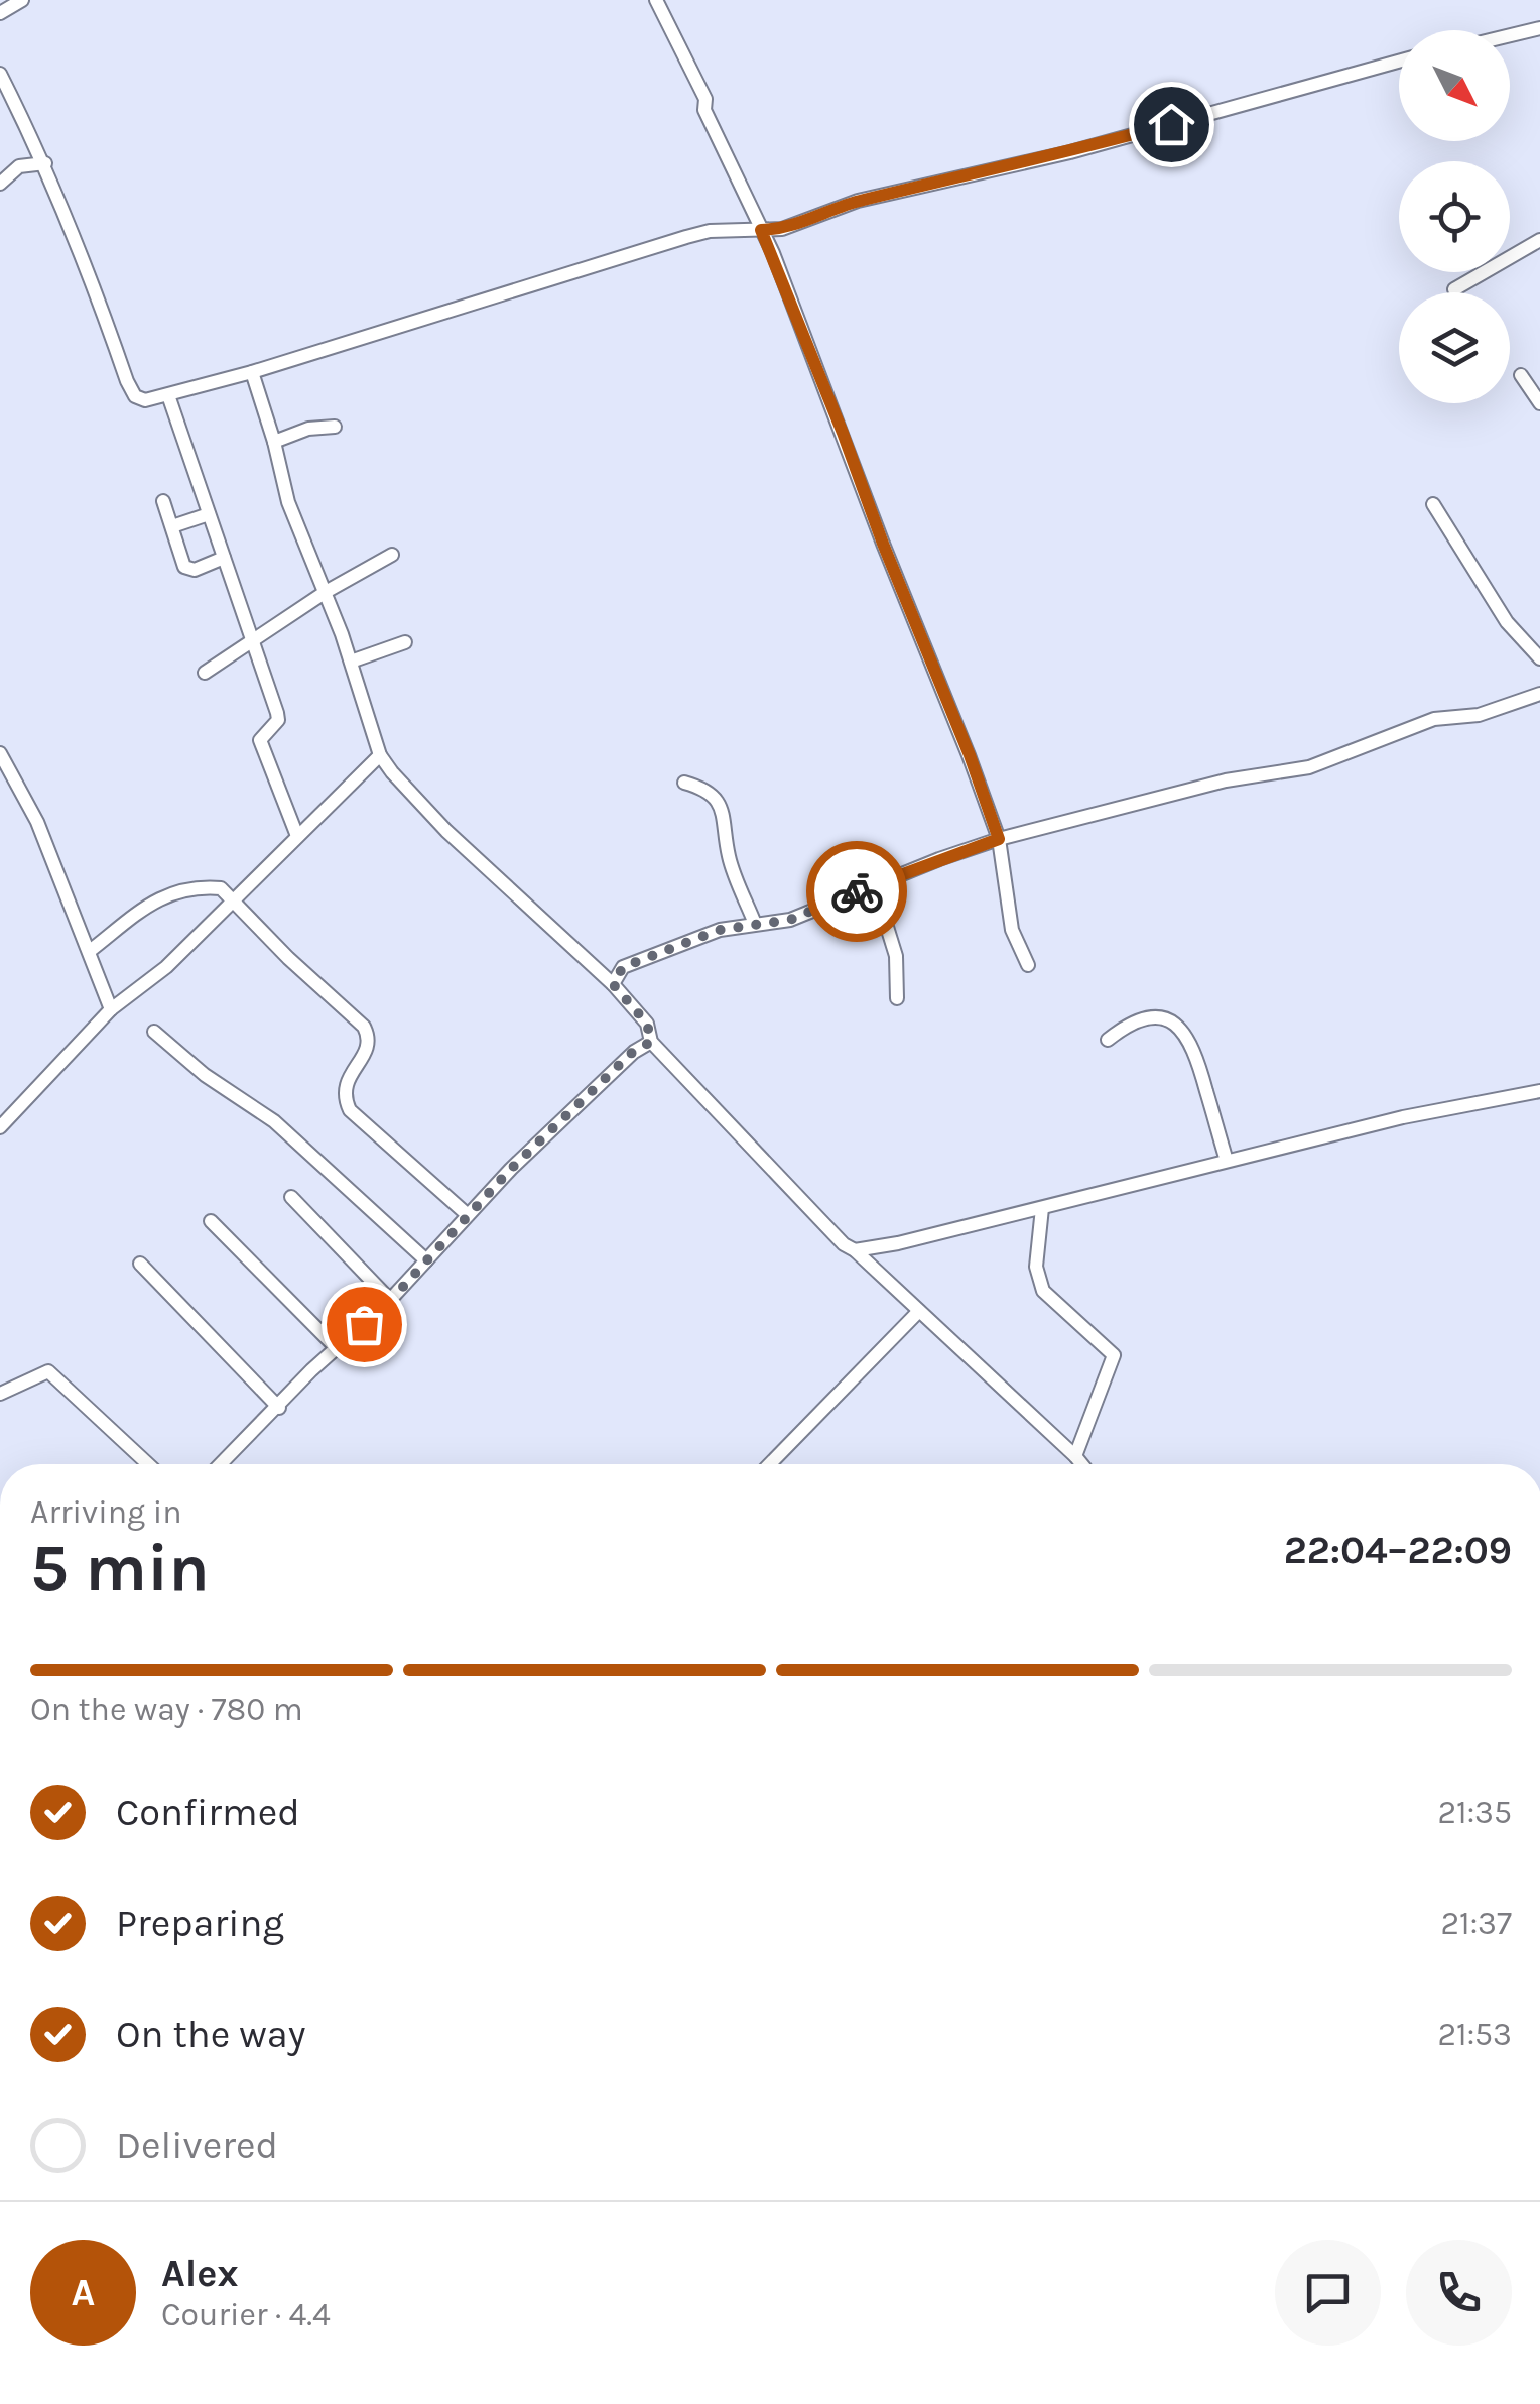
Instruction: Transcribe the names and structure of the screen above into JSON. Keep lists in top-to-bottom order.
{
  "north": "bottom right",
  "page": {
    "heading": ["5 min", "Arriving in", "22:04–22:09"],
    "panel": ["Alex", "Courier · 4.4"],
    "bar": "On the way · 780 m",
    "list": [
      ["Confirmed", "21:35"],
      ["Preparing", "21:37"],
      ["On the way", "21:53"],
      "Delivered"
    ],
    "round": "A"
  }
}
